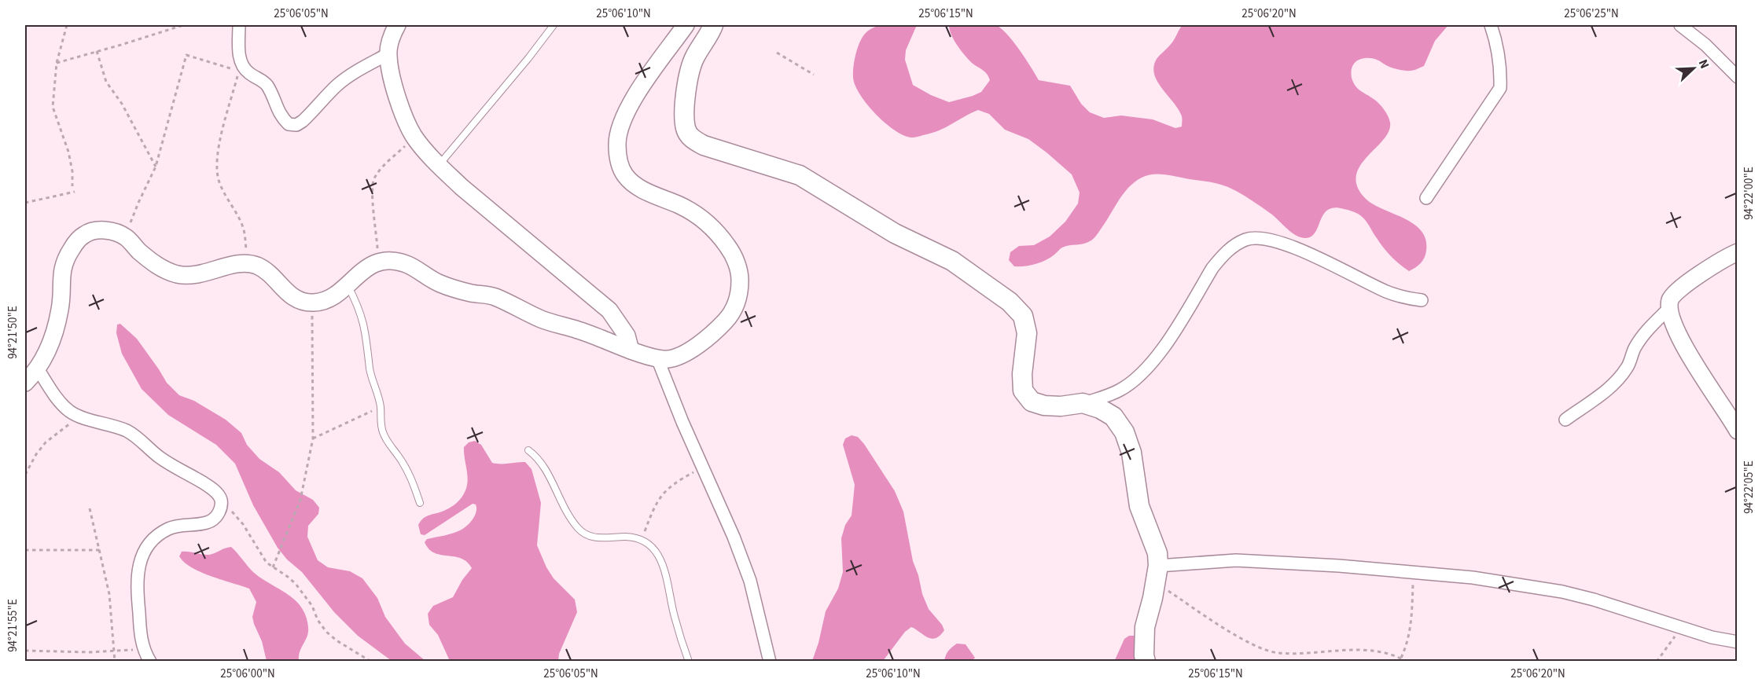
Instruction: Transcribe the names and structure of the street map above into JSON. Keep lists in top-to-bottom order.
{
  "north": "top right",
  "coordinates": [
    "25°06'05\"N",
    "25°06'10\"N",
    "25°06'15\"N",
    "25°06'20\"N",
    "25°06'25\"N",
    "94°22'00\"E",
    "94°21'50\"E",
    "94°22'05\"E",
    "94°21'55\"E",
    "25°06'00\"N"
  ]
}
